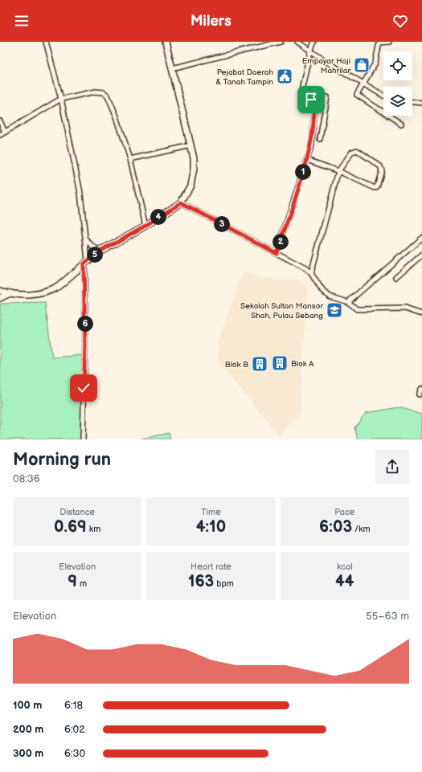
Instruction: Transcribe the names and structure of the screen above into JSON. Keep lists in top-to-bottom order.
{
  "places": {
    "shop": ["Empayar Haji Mahrilar"],
    "public building": ["Pejabat Daerah & Tanah Tampin"],
    "school or university": ["Sekolah Sultan Mansor Shah, Pulau Sebang"],
    "building": ["Blok A", "Blok B"]
  },
  "page": {
    "header": "Milers",
    "pins": [
      "1",
      "4",
      "3",
      "2",
      "5",
      "6"
    ],
    "heading": ["Morning run", "08:36"],
    "stats": [
      ["Distance", "0.69 km"],
      ["Time", "4:10"],
      ["Pace", "6:03 /km"],
      ["Elevation", "9 m"],
      ["Heart rate", "163 bpm"],
      ["kcal", "44"]
    ],
    "chart": ["Elevation", "55–63 m"],
    "list": [
      {
        "name": "100 m",
        "note": "6:18"
      },
      {
        "name": "200 m",
        "note": "6:02"
      },
      {
        "name": "300 m",
        "note": "6:30"
      }
    ]
  }
}
